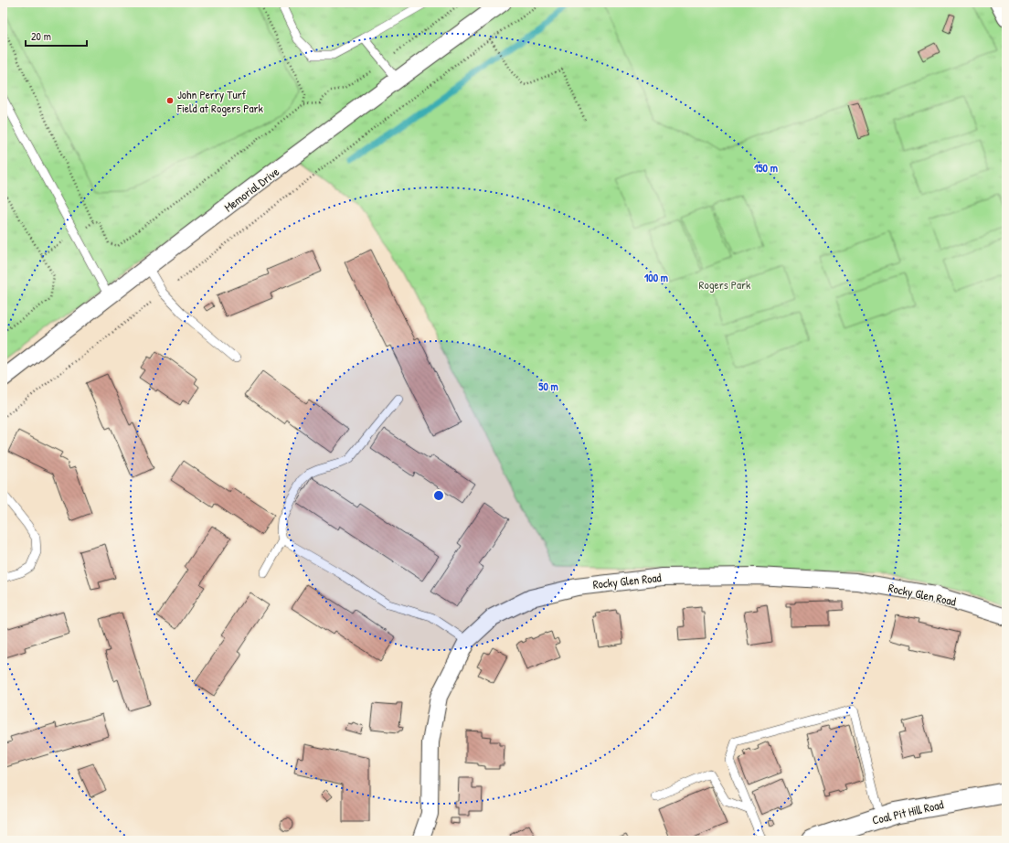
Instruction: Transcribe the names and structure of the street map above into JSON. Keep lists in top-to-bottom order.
{
  "streets": {
    "street": ["Memorial Drive", "Rocky Glen Road", "Coal Pit Hill Road"]
  },
  "parks": ["Rogers Park"],
  "places": ["John Perry Turf Field at Rogers Park"],
  "scale_bar": "20 m",
  "rings": ["150 m", "100 m", "50 m"]
}
